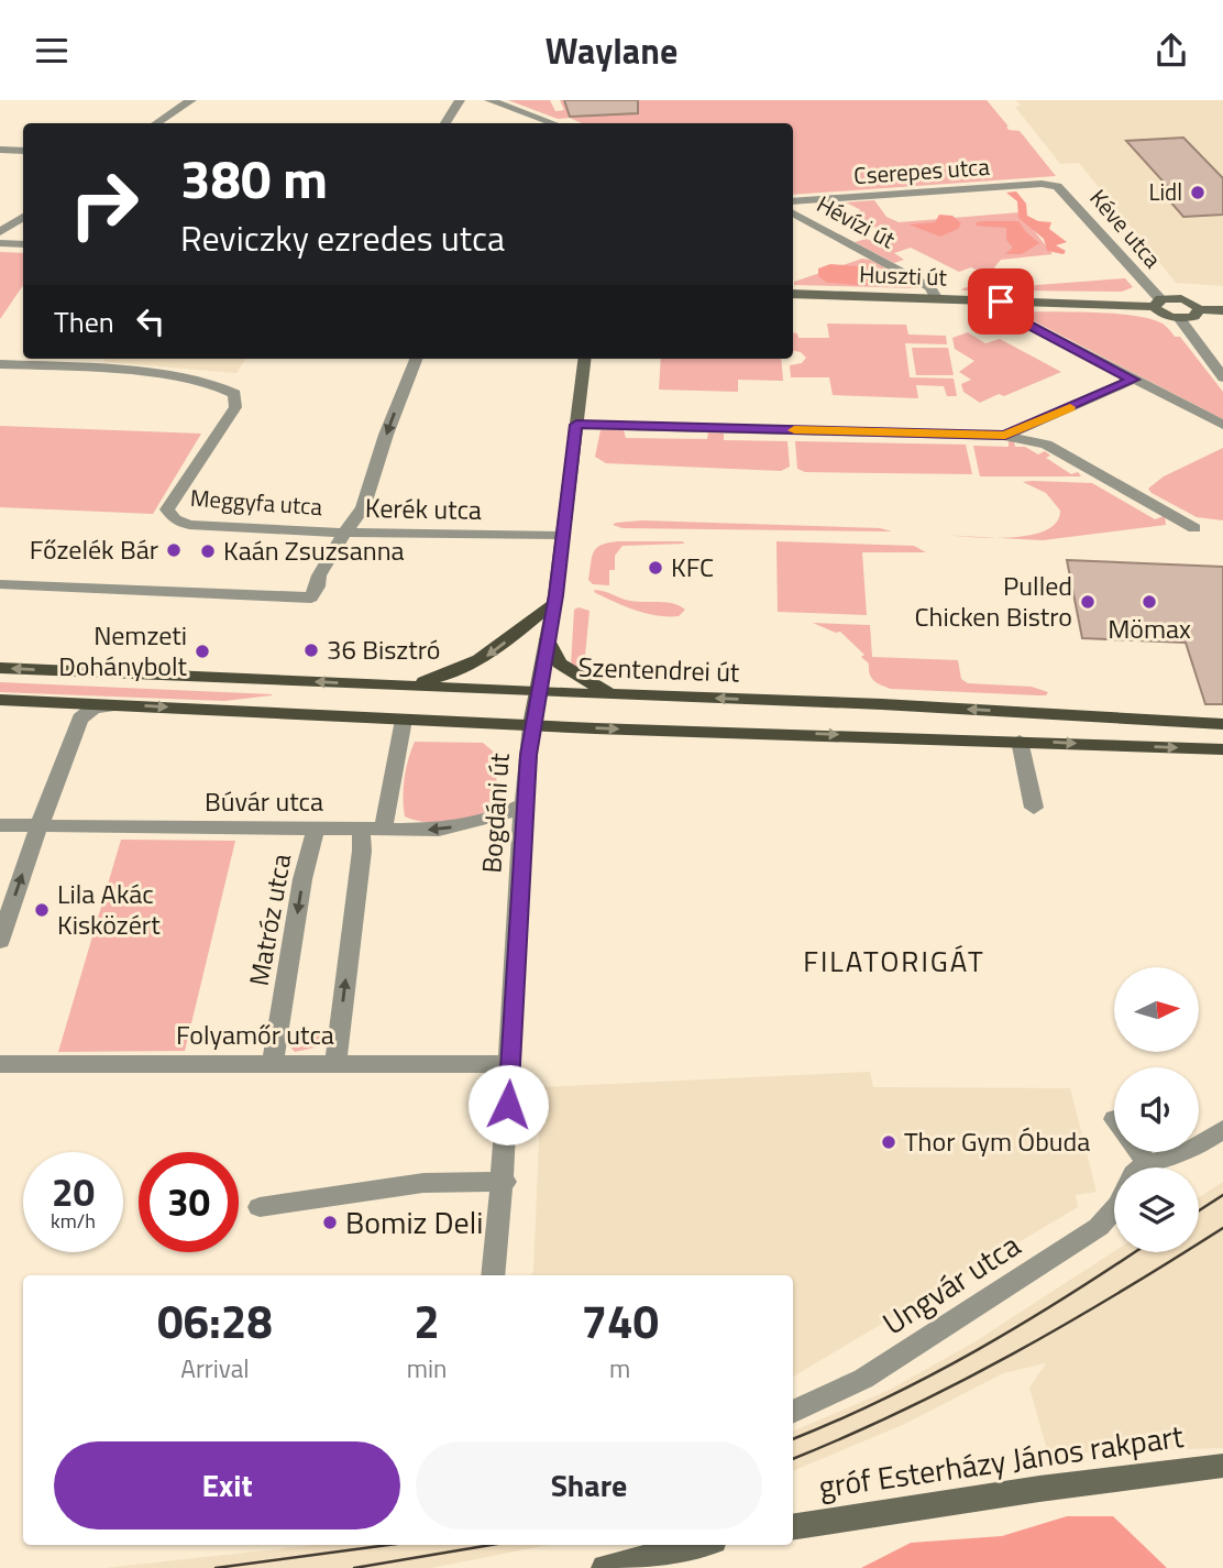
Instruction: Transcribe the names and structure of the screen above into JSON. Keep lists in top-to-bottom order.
{
  "streets": {
    "main road": ["Szentendrei út"],
    "street": [
      "Cserepes utca",
      "Hévízi út",
      "Kéve utca",
      "Huszti út",
      "Meggyfa utca",
      "Kerék utca",
      "Búvár utca",
      "Bogdáni út",
      "Matróz utca",
      "Folyamőr utca",
      "Ungvár utca",
      "gróf Esterházy János rakpart"
    ]
  },
  "crossings": [
    ["Cserepes utca", "Kéve utca"],
    ["Hévízi út", "Huszti út"],
    ["Kéve utca", "Huszti út"],
    ["Meggyfa utca", "Kerék utca"],
    ["Kerék utca", "Bogdáni út"],
    ["Szentendrei út", "Bogdáni út"],
    ["Búvár utca", "Bogdáni út"],
    ["Búvár utca", "Matróz utca"],
    ["Bogdáni út", "Folyamőr utca"],
    ["Matróz utca", "Folyamőr utca"]
  ],
  "districts": ["FILATORIGÁT"],
  "places": [
    "Lidl",
    "Főzelék Bár",
    "Kaán Zsuzsanna",
    "KFC",
    "Pulled Chicken Bistro",
    "Mömax",
    "36 Bisztró",
    "Nemzeti Dohánybolt",
    "Lila Akác Kisközért",
    "Thor Gym Óbuda",
    "Bomiz Deli"
  ],
  "north": "right",
  "page": {
    "header": "Waylane",
    "turn": ["380 m", "Reviczky ezredes utca"],
    "then": "Then",
    "speed": "20 km/h",
    "limit": "30",
    "eta": [
      "06:28",
      "Arrival",
      "2",
      "min",
      "740",
      "m"
    ],
    "buttons": ["Exit", "Share"]
  }
}
